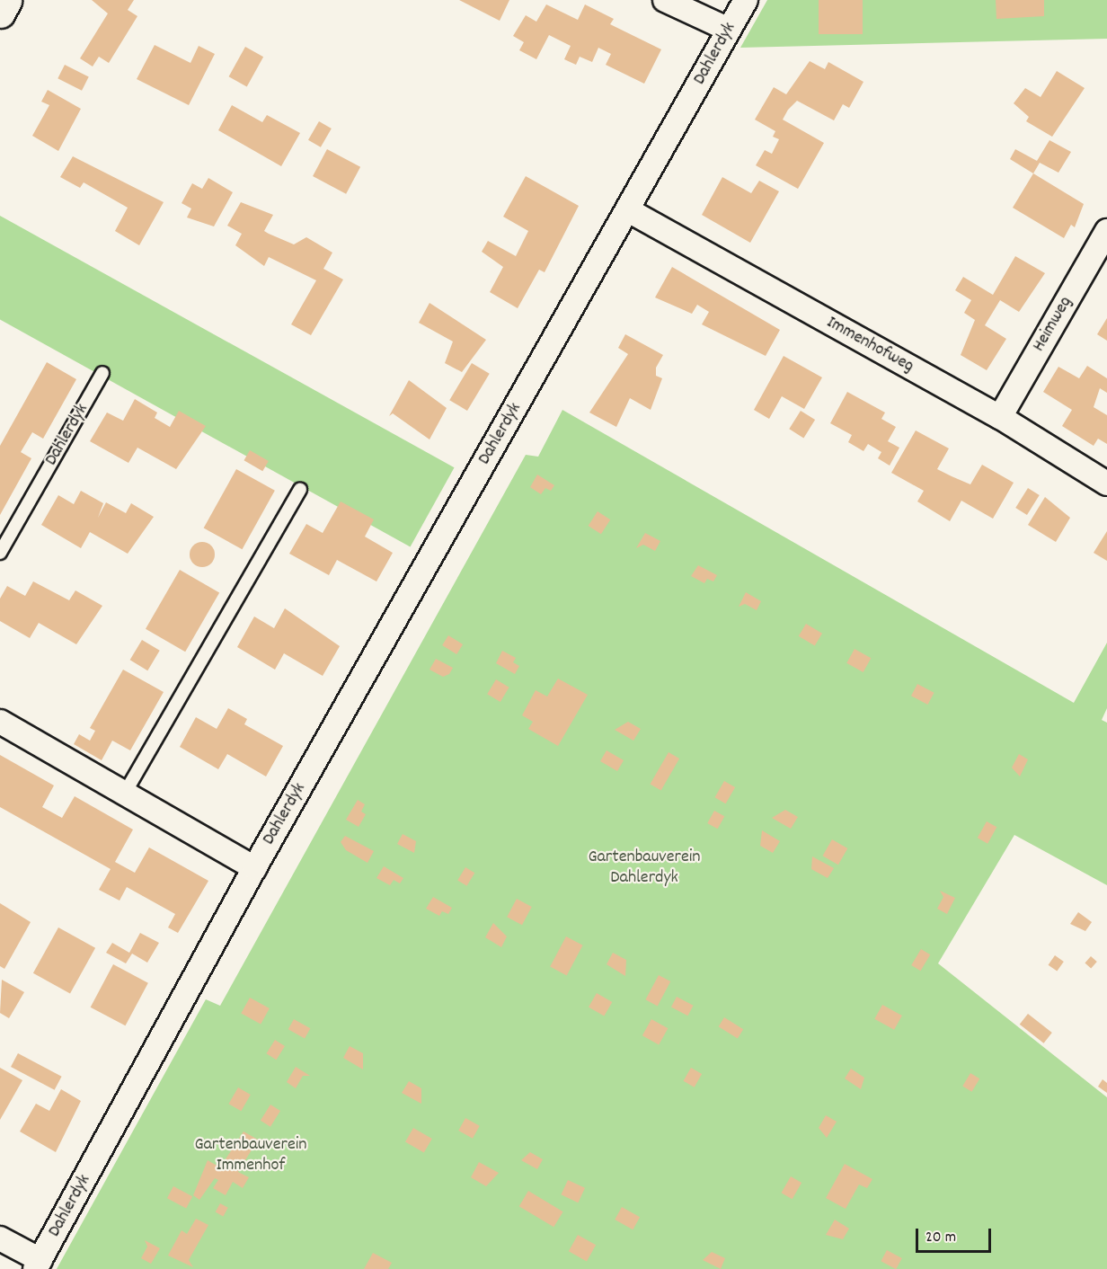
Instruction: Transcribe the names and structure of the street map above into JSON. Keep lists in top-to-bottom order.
{
  "streets": {
    "street": ["Dahlerdyk", "Heimweg", "Immenhofweg"]
  },
  "crossings": [
    ["Dahlerdyk", "Immenhofweg"],
    ["Heimweg", "Immenhofweg"]
  ],
  "parks": ["Gartenbauverein Dahlerdyk", "Gartenbauverein Immenhof"],
  "scale_bar": "20 m"
}
